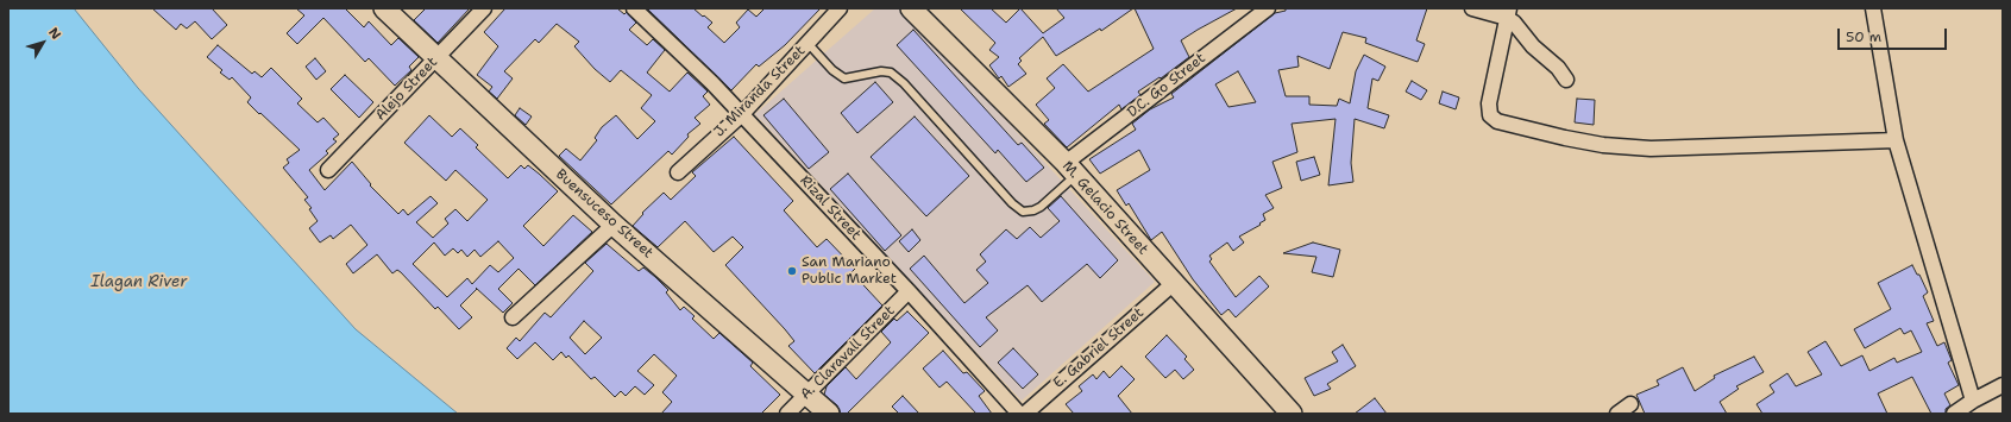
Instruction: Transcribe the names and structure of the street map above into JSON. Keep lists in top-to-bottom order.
{
  "streets": {
    "street": [
      "D.C. Go Street",
      "Alejo Street",
      "J. Miranda Street",
      "Rizal Street",
      "M. Gelacio Street",
      "Buensuceso Street",
      "E. Gabriel Street",
      "A. Claravall Street"
    ]
  },
  "crossings": [
    ["D.C. Go Street", "M. Gelacio Street"],
    ["Alejo Street", "Buensuceso Street"],
    ["J. Miranda Street", "Rizal Street"],
    ["Rizal Street", "A. Claravall Street"],
    ["M. Gelacio Street", "E. Gabriel Street"],
    ["Buensuceso Street", "A. Claravall Street"]
  ],
  "water": ["Ilagan River"],
  "places": ["San Mariano Public Market"],
  "scale_bar": "50 m",
  "north": "top right"
}
